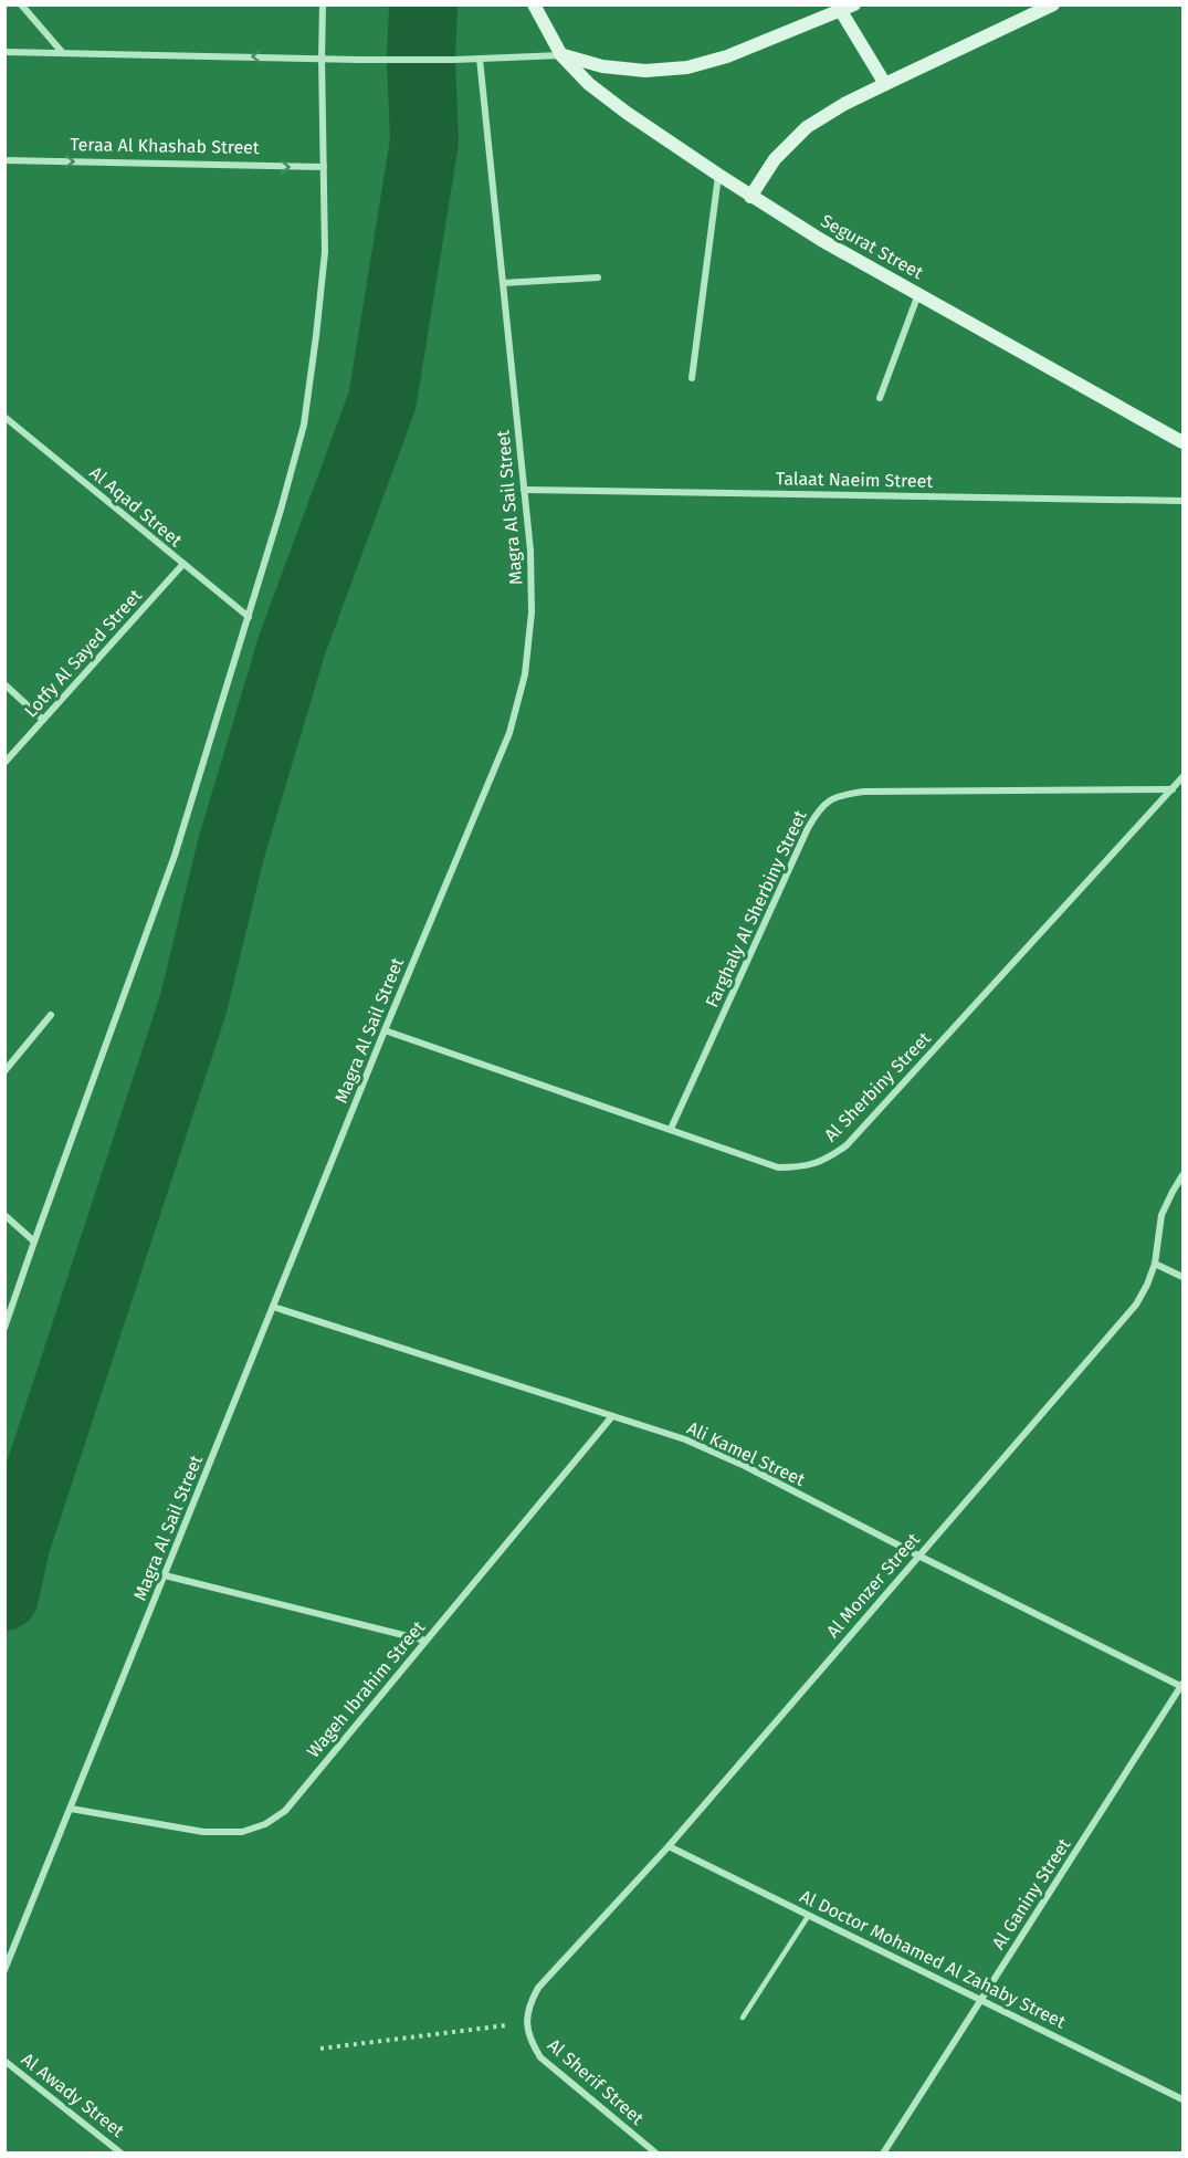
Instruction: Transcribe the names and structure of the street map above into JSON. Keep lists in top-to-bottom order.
{
  "streets": {
    "street": [
      "Teraa Al Khashab Street",
      "Segurat Street",
      "Talaat Naeim Street",
      "Al Aqad Street",
      "Magra Al Sail Street",
      "Lotfy Al Sayed Street",
      "Farghaly Al Sherbiny Street",
      "Al Sherbiny Street",
      "Ali Kamel Street",
      "Al Monzer Street",
      "Wageh Ibrahim Street",
      "Al Ganiny Street",
      "Al Doctor Mohamed Al Zahaby Street",
      "Al Sherif Street",
      "Al Awady Street"
    ]
  },
  "crossings": [
    ["Talaat Naeim Street", "Magra Al Sail Street"],
    ["Al Aqad Street", "Lotfy Al Sayed Street"],
    ["Magra Al Sail Street", "Al Sherbiny Street"],
    ["Magra Al Sail Street", "Ali Kamel Street"],
    ["Magra Al Sail Street", "Wageh Ibrahim Street"],
    ["Farghaly Al Sherbiny Street", "Al Sherbiny Street"],
    ["Ali Kamel Street", "Al Monzer Street"],
    ["Ali Kamel Street", "Wageh Ibrahim Street"],
    ["Ali Kamel Street", "Al Ganiny Street"],
    ["Al Monzer Street", "Al Doctor Mohamed Al Zahaby Street"],
    ["Al Monzer Street", "Al Sherif Street"],
    ["Al Ganiny Street", "Al Doctor Mohamed Al Zahaby Street"]
  ],
  "one_way": ["Teraa Al Khashab Street"]
}
